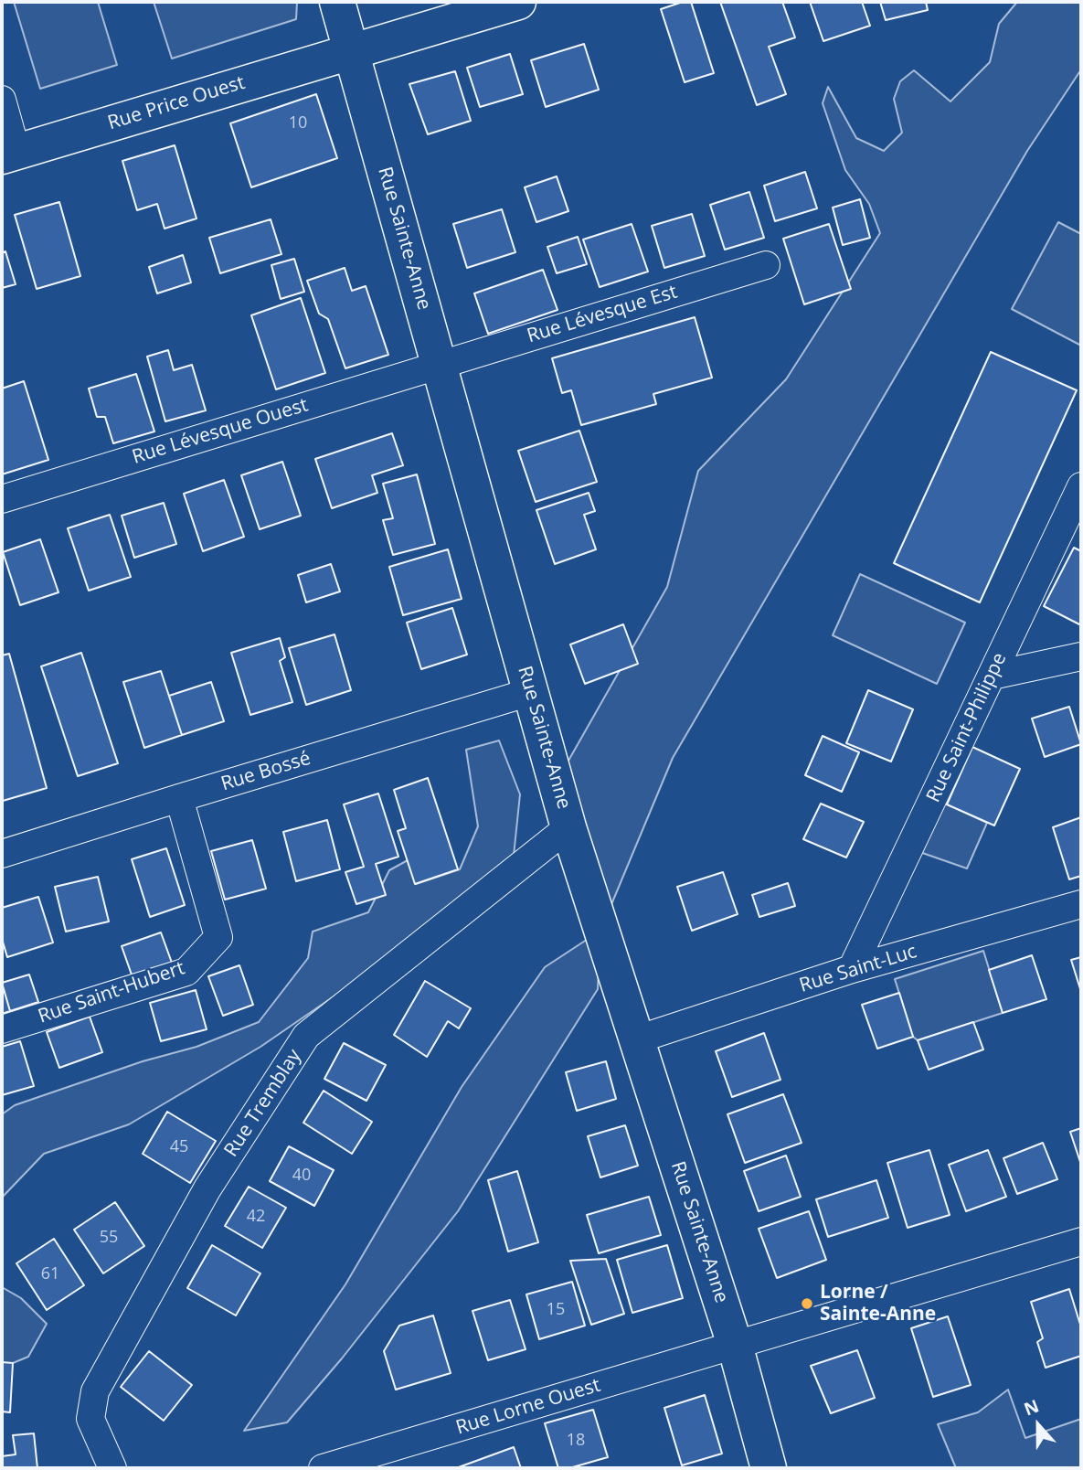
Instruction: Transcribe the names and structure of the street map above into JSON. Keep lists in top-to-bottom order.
{
  "streets": {
    "street": [
      "Rue Price Ouest",
      "Rue Sainte-Anne",
      "Rue Lévesque Est",
      "Rue Lévesque Ouest",
      "Rue Saint-Philippe",
      "Rue Bossé",
      "Rue Saint-Luc",
      "Rue Saint-Hubert",
      "Rue Tremblay",
      "Rue Lorne Ouest"
    ]
  },
  "crossings": [
    ["Rue Price Ouest", "Rue Sainte-Anne"],
    ["Rue Sainte-Anne", "Rue Lévesque Est"],
    ["Rue Sainte-Anne", "Rue Lévesque Ouest"],
    ["Rue Sainte-Anne", "Rue Bossé"],
    ["Rue Sainte-Anne", "Rue Saint-Luc"],
    ["Rue Sainte-Anne", "Rue Tremblay"],
    ["Rue Sainte-Anne", "Rue Lorne Ouest"],
    ["Rue Lévesque Est", "Rue Lévesque Ouest"],
    ["Rue Saint-Philippe", "Rue Saint-Luc"],
    ["Rue Bossé", "Rue Saint-Hubert"]
  ],
  "places": ["Lorne / Sainte-Anne"],
  "house_numbers": [
    "10",
    "45",
    "40",
    "42",
    "55",
    "61",
    "15",
    "18"
  ],
  "north": "top"
}
